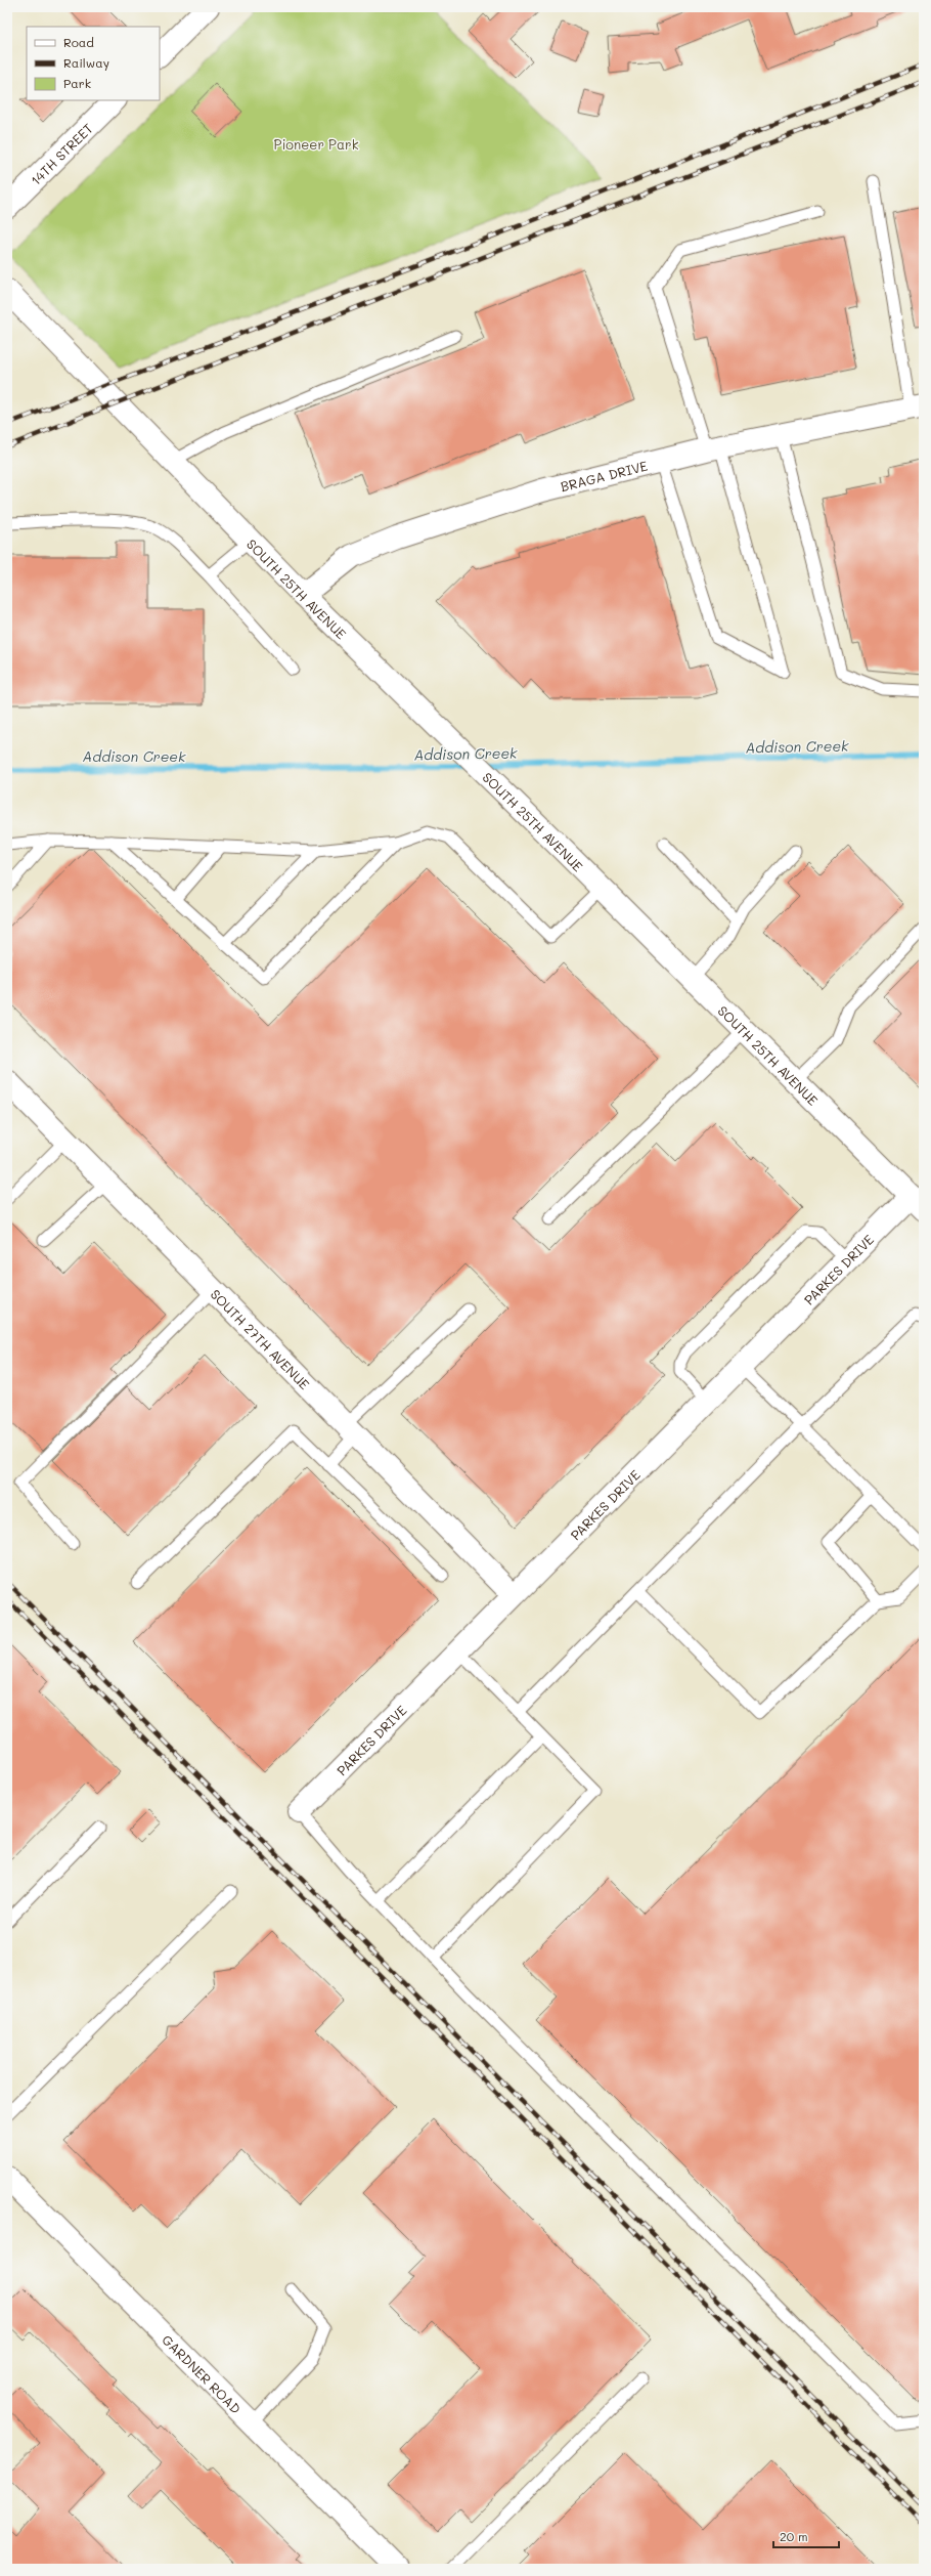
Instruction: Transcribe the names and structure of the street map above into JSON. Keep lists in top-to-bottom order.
{
  "streets": {
    "street": [
      "14TH STREET",
      "BRAGA DRIVE",
      "SOUTH 25TH AVENUE",
      "PARKES DRIVE",
      "SOUTH 27TH AVENUE",
      "GARDNER ROAD"
    ]
  },
  "crossings": [
    ["BRAGA DRIVE", "SOUTH 25TH AVENUE"],
    ["SOUTH 25TH AVENUE", "PARKES DRIVE"],
    ["PARKES DRIVE", "SOUTH 27TH AVENUE"]
  ],
  "water": ["Addison Creek"],
  "parks": ["Pioneer Park"],
  "legend": ["Road", "Railway", "Park"],
  "scale_bar": "20 m"
}
